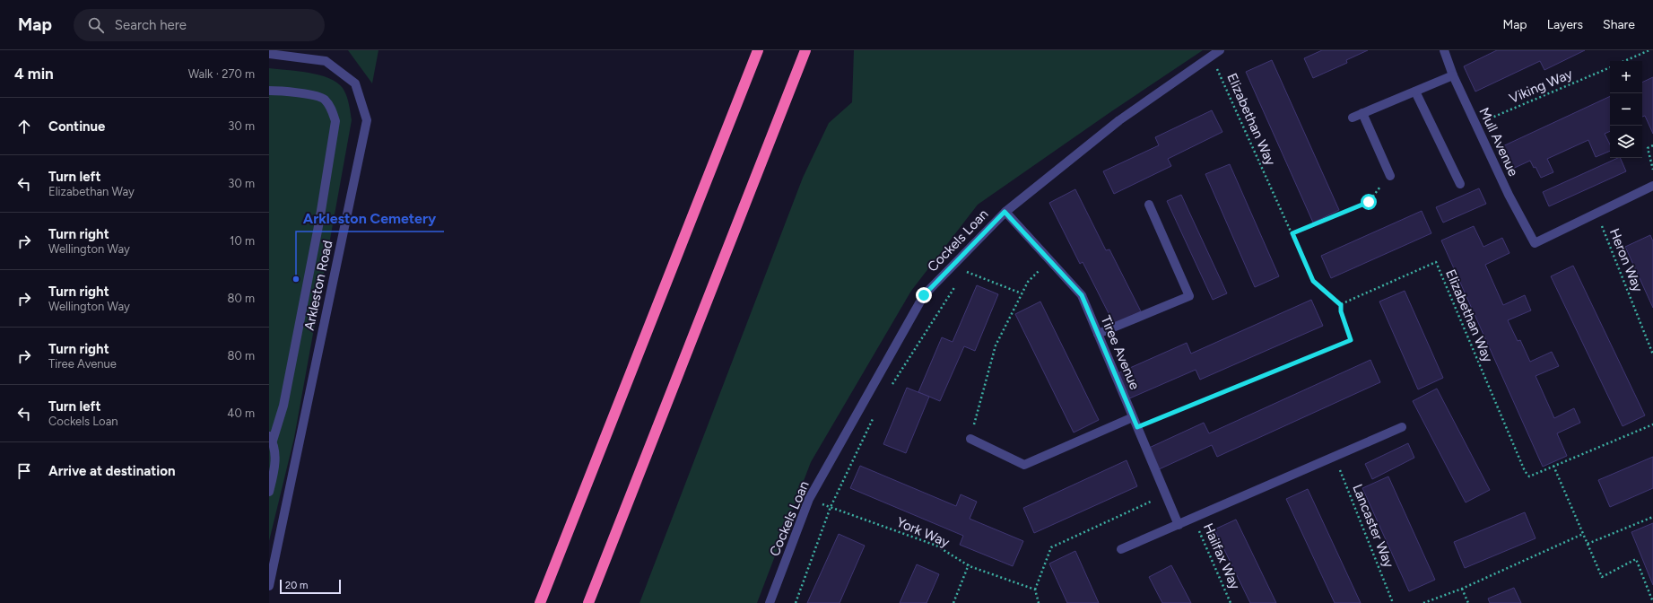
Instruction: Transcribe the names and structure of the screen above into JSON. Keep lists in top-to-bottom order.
{
  "streets": {
    "street": [
      "Mull Avenue",
      "Cockels Loan",
      "Arkleston Road",
      "Tiree Avenue"
    ],
    "path": [
      "Viking Way",
      "Elizabethan Way",
      "Heron Way",
      "Lancaster Way",
      "York Way",
      "Hailfax Way"
    ]
  },
  "crossings": [
    ["Viking Way", "Mull Avenue"],
    ["Elizabethan Way", "Cockels Loan"],
    ["Mull Avenue", "Heron Way"],
    ["Cockels Loan", "Tiree Avenue"],
    ["Cockels Loan", "York Way"]
  ],
  "places": ["Arkleston Cemetery"],
  "scale_bar": "20 m",
  "page": {
    "header": "Map",
    "search": "Search here",
    "nav": ["Map", "Layers", "Share"],
    "heading": ["4 min", "Walk · 270 m"],
    "map_buttons": ["+", "−"],
    "list": [
      ["Continue", "30 m"],
      ["Turn left", "Elizabethan Way", "30 m"],
      ["Turn right", "Wellington Way", "10 m"],
      ["Turn right", "Wellington Way", "80 m"],
      ["Turn right", "Tiree Avenue", "80 m"],
      ["Turn left", "Cockels Loan", "40 m"],
      "Arrive at destination"
    ],
    "scale": "20 m"
  }
}
